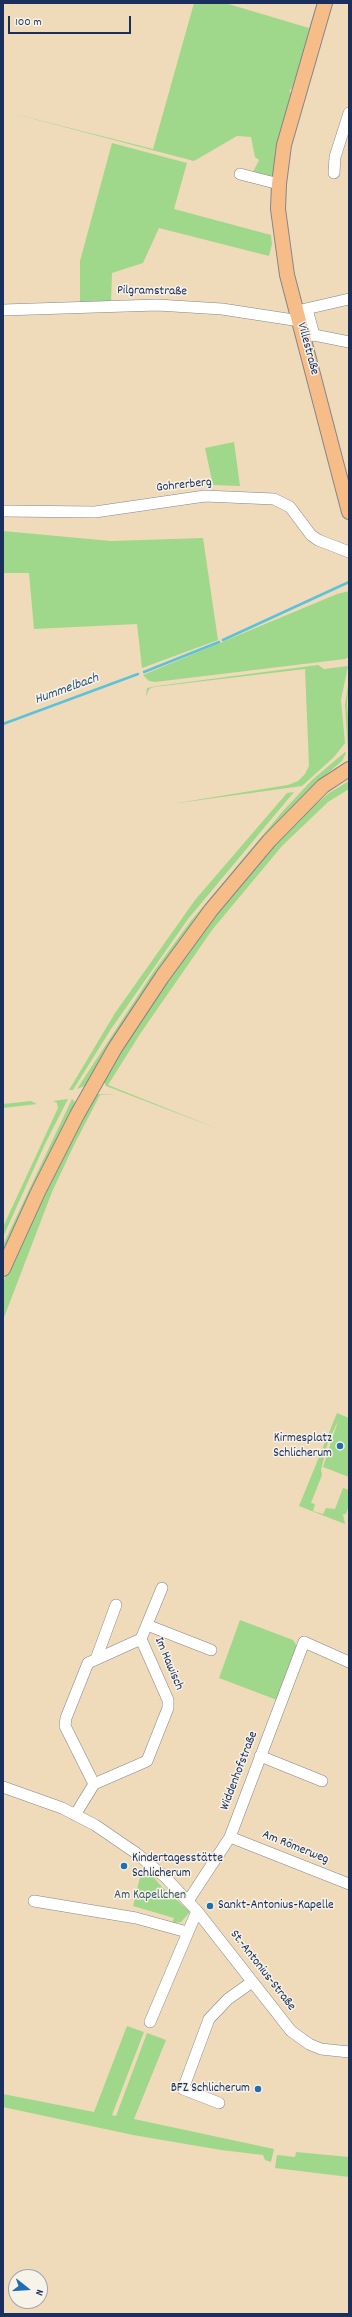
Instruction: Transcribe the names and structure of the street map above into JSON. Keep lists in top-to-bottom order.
{
  "streets": {
    "main road": ["Villestraße"],
    "street": [
      "Pilgramstraße",
      "Gohrerberg",
      "Im Hawisch",
      "Widdenhofstraße",
      "Am Römerweg",
      "St.-Antonius-Straße"
    ]
  },
  "crossings": [
    ["Pilgramstraße", "Villestraße"],
    ["Widdenhofstraße", "Am Römerweg"],
    ["Widdenhofstraße", "St.-Antonius-Straße"]
  ],
  "water": ["Hummelbach"],
  "parks": ["Am Kapellchen"],
  "places": [
    "Kirmesplatz Schlicherum",
    "Kindertagesstätte Schlicherum",
    "Sankt-Antonius-Kapelle",
    "BFZ Schlicherum"
  ],
  "scale_bar": "100 m",
  "north": "right"
}
